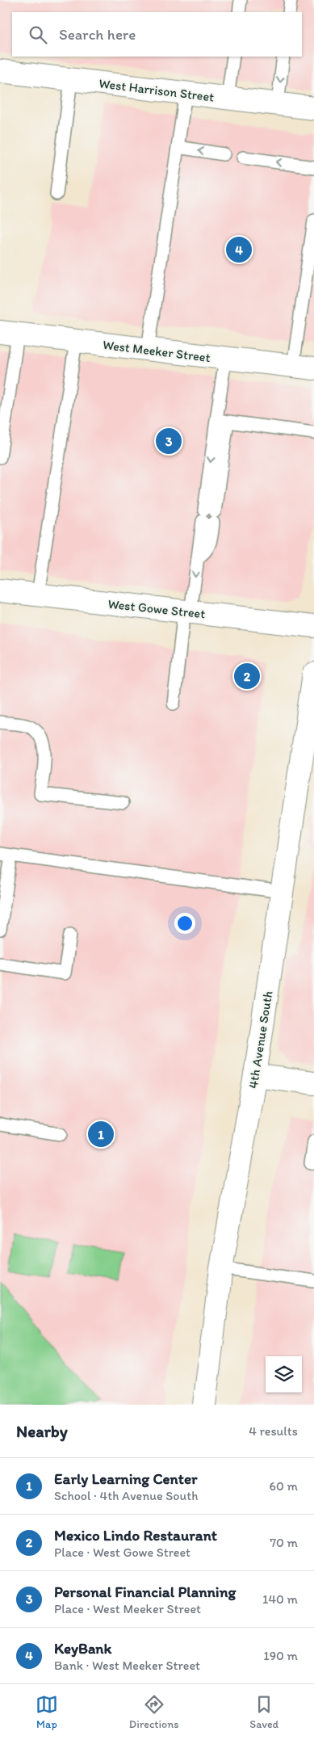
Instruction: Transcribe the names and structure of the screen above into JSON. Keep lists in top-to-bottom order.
{
  "streets": {
    "street": [
      "West Harrison Street",
      "West Meeker Street",
      "West Gowe Street",
      "4th Avenue South"
    ]
  },
  "page": {
    "search": "Search here",
    "pins": [
      "4",
      "3",
      "2",
      "1"
    ],
    "heading": ["Nearby", "4 results"],
    "list": [
      {
        "mark": "1",
        "name": "Early Learning Center",
        "note": "School · 4th Avenue South",
        "value": "60 m"
      },
      {
        "mark": "2",
        "name": "Mexico Lindo Restaurant",
        "note": "Place · West Gowe Street",
        "value": "70 m"
      },
      {
        "mark": "3",
        "name": "Personal Financial Planning",
        "note": "Place · West Meeker Street",
        "value": "140 m"
      },
      {
        "mark": "4",
        "name": "KeyBank",
        "note": "Bank · West Meeker Street",
        "value": "190 m"
      }
    ],
    "nav": ["Map", "Directions", "Saved"]
  }
}
